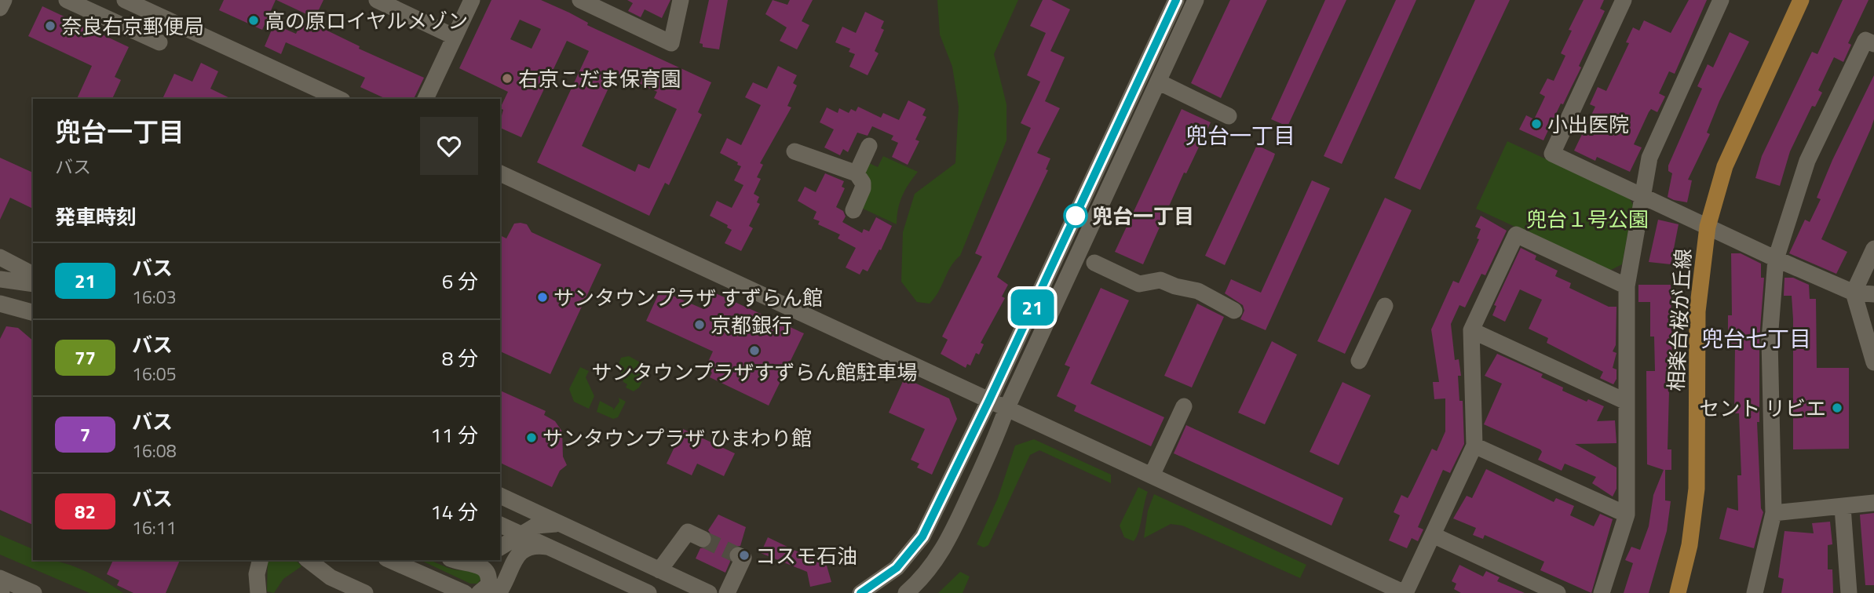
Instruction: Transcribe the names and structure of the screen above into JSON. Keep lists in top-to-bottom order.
{
  "streets": {
    "main road": ["相楽台桜が丘線"]
  },
  "districts": ["兜台一丁目", "兜台七丁目"],
  "parks": ["兜台１号公園"],
  "places": [
    "高の原ロイヤルメゾン",
    "奈良右京郵便局",
    "右京こだま保育園",
    "小出医院",
    "兜台一丁目",
    "サンタウンプラザ すずらん館",
    "京都銀行",
    "サンタウンプラザすずらん館駐車場",
    "セント リビエ",
    "サンタウンプラザ ひまわり館",
    "コスモ石油"
  ],
  "lines": ["bus line 21"],
  "page": {
    "on_map": "21",
    "heading": [
      ["兜台一丁目", "バス"],
      "発車時刻"
    ],
    "list": [
      {
        "mark": "21",
        "name": "バス",
        "note": "16:03",
        "value": "6 分"
      },
      {
        "mark": "77",
        "name": "バス",
        "note": "16:05",
        "value": "8 分"
      },
      {
        "mark": "7",
        "name": "バス",
        "note": "16:08",
        "value": "11 分"
      },
      {
        "mark": "82",
        "name": "バス",
        "note": "16:11",
        "value": "14 分"
      }
    ]
  }
}
